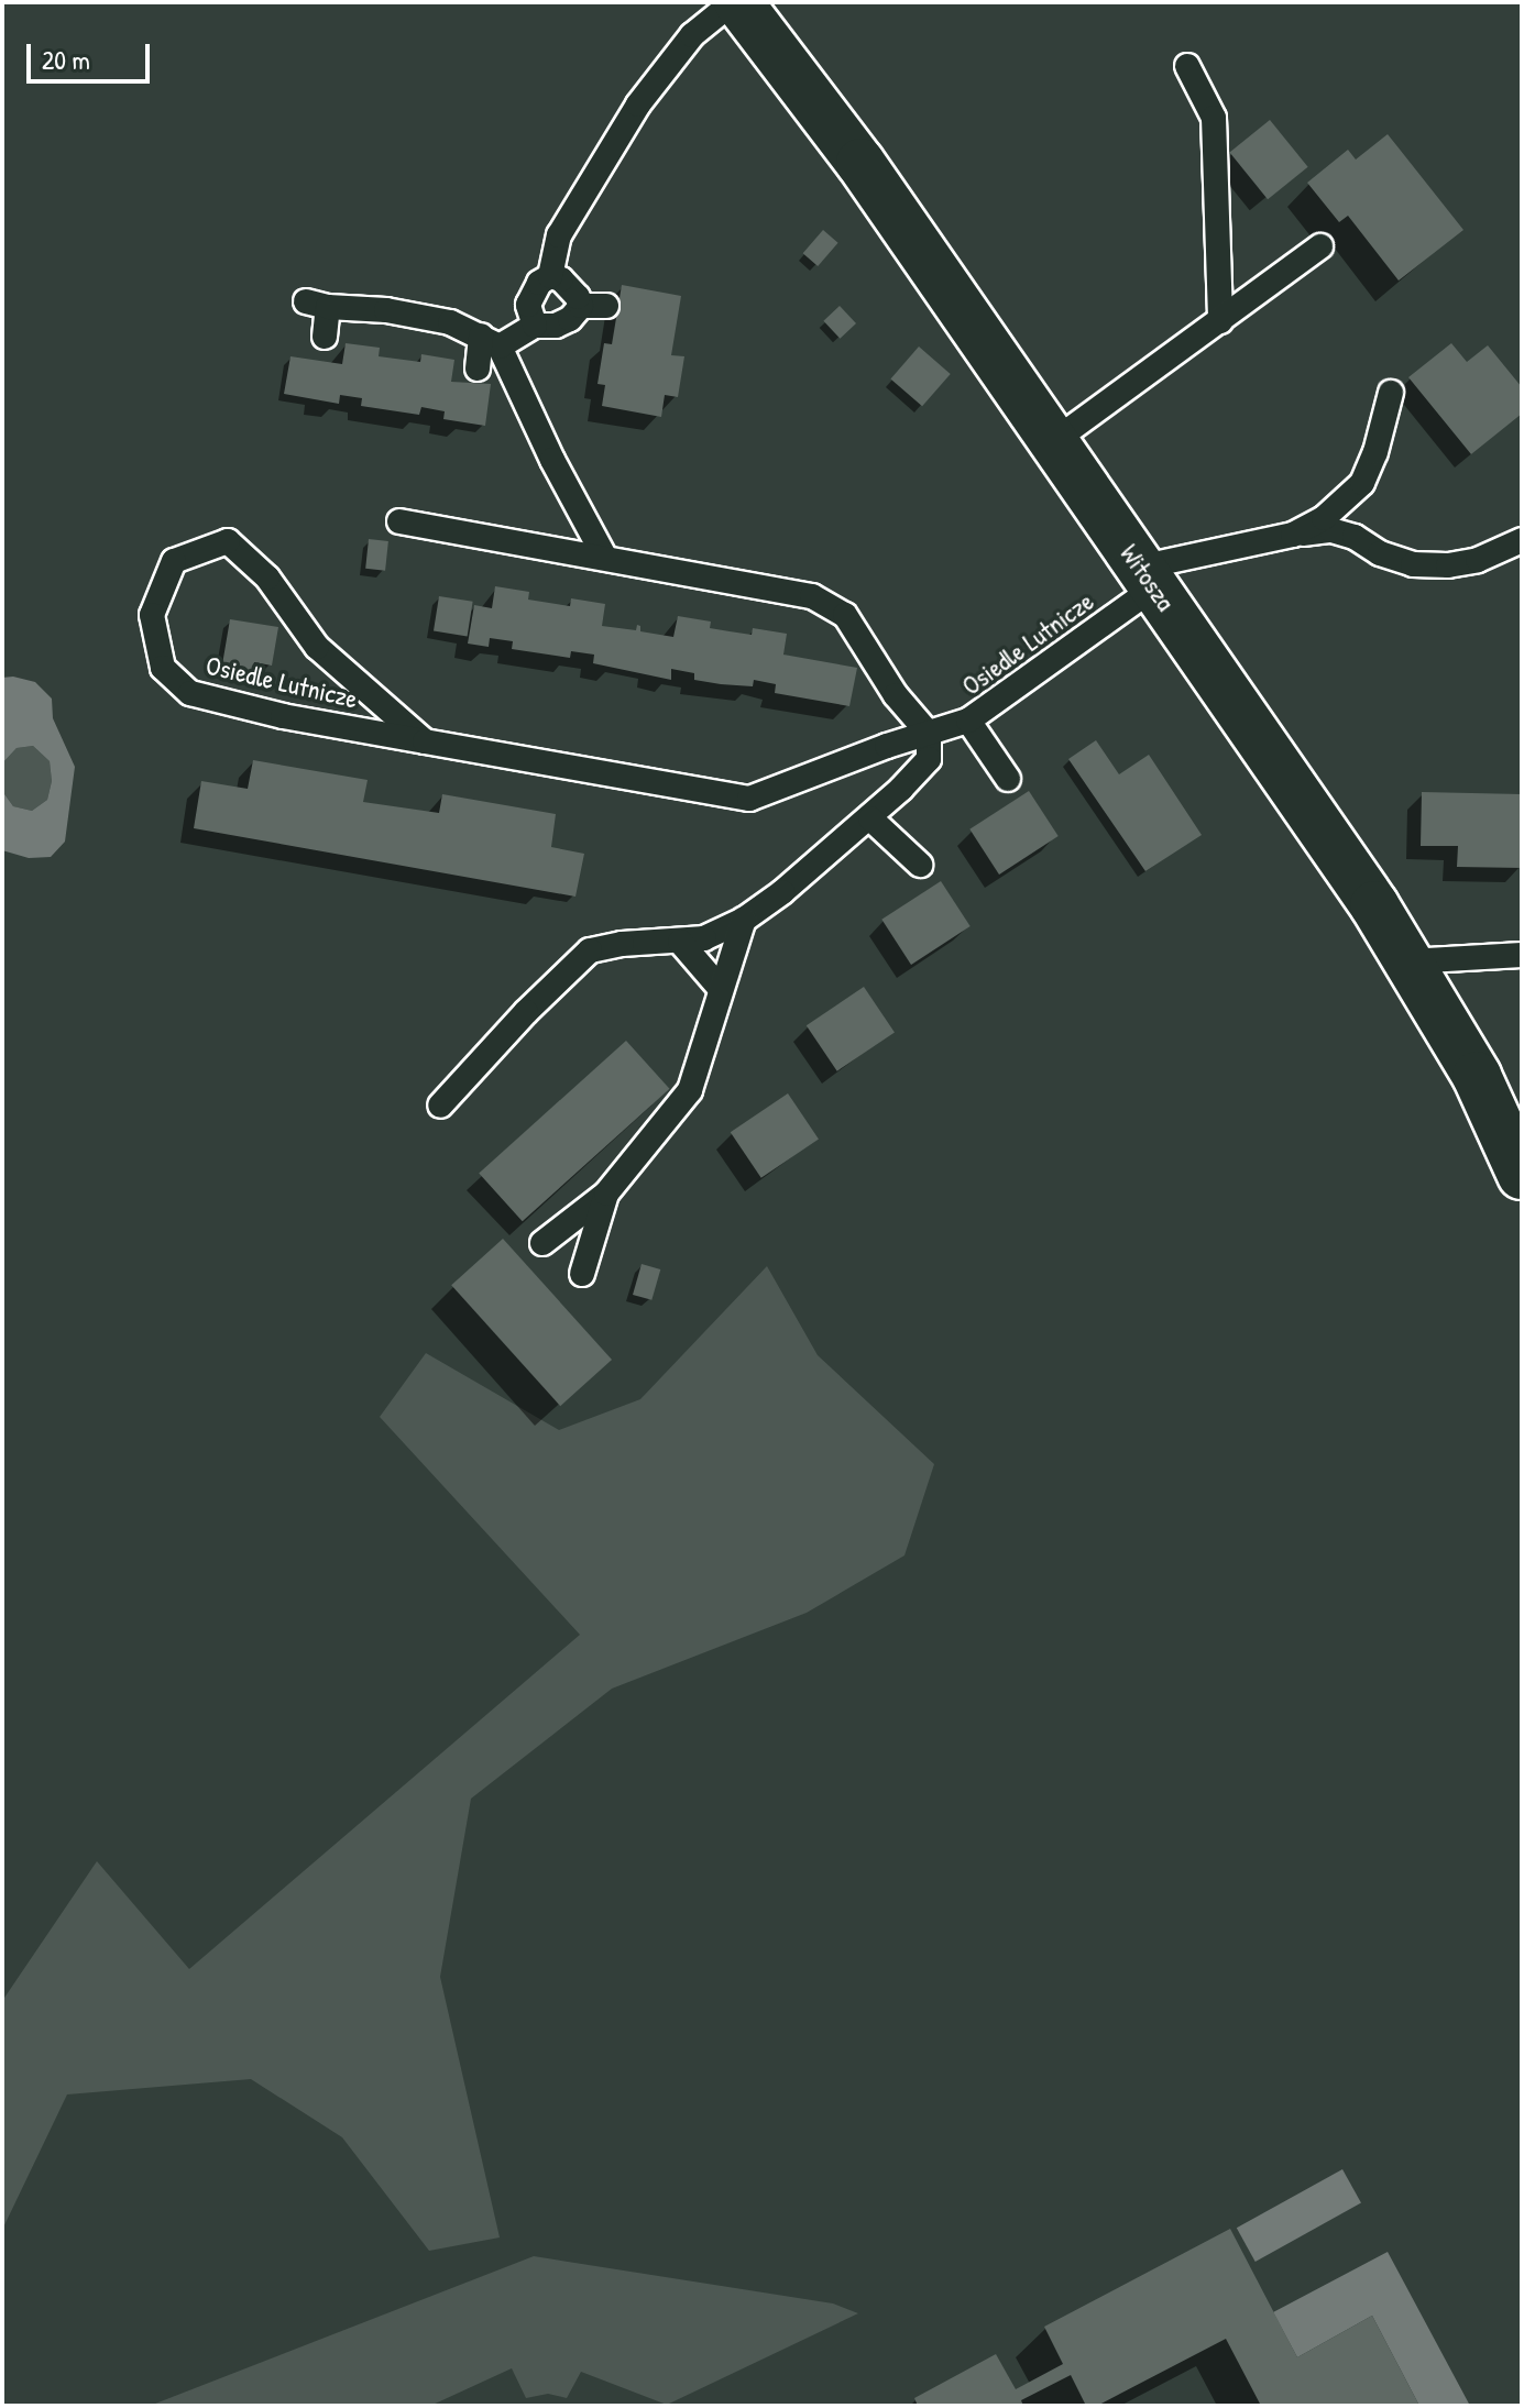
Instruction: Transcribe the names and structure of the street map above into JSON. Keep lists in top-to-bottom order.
{
  "streets": {
    "street": ["Witosza"],
    "lane": ["Osiedle Lutnicze"]
  },
  "crossings": [
    ["Witosza", "Osiedle Lutnicze"]
  ],
  "scale_bar": "20 m"
}
